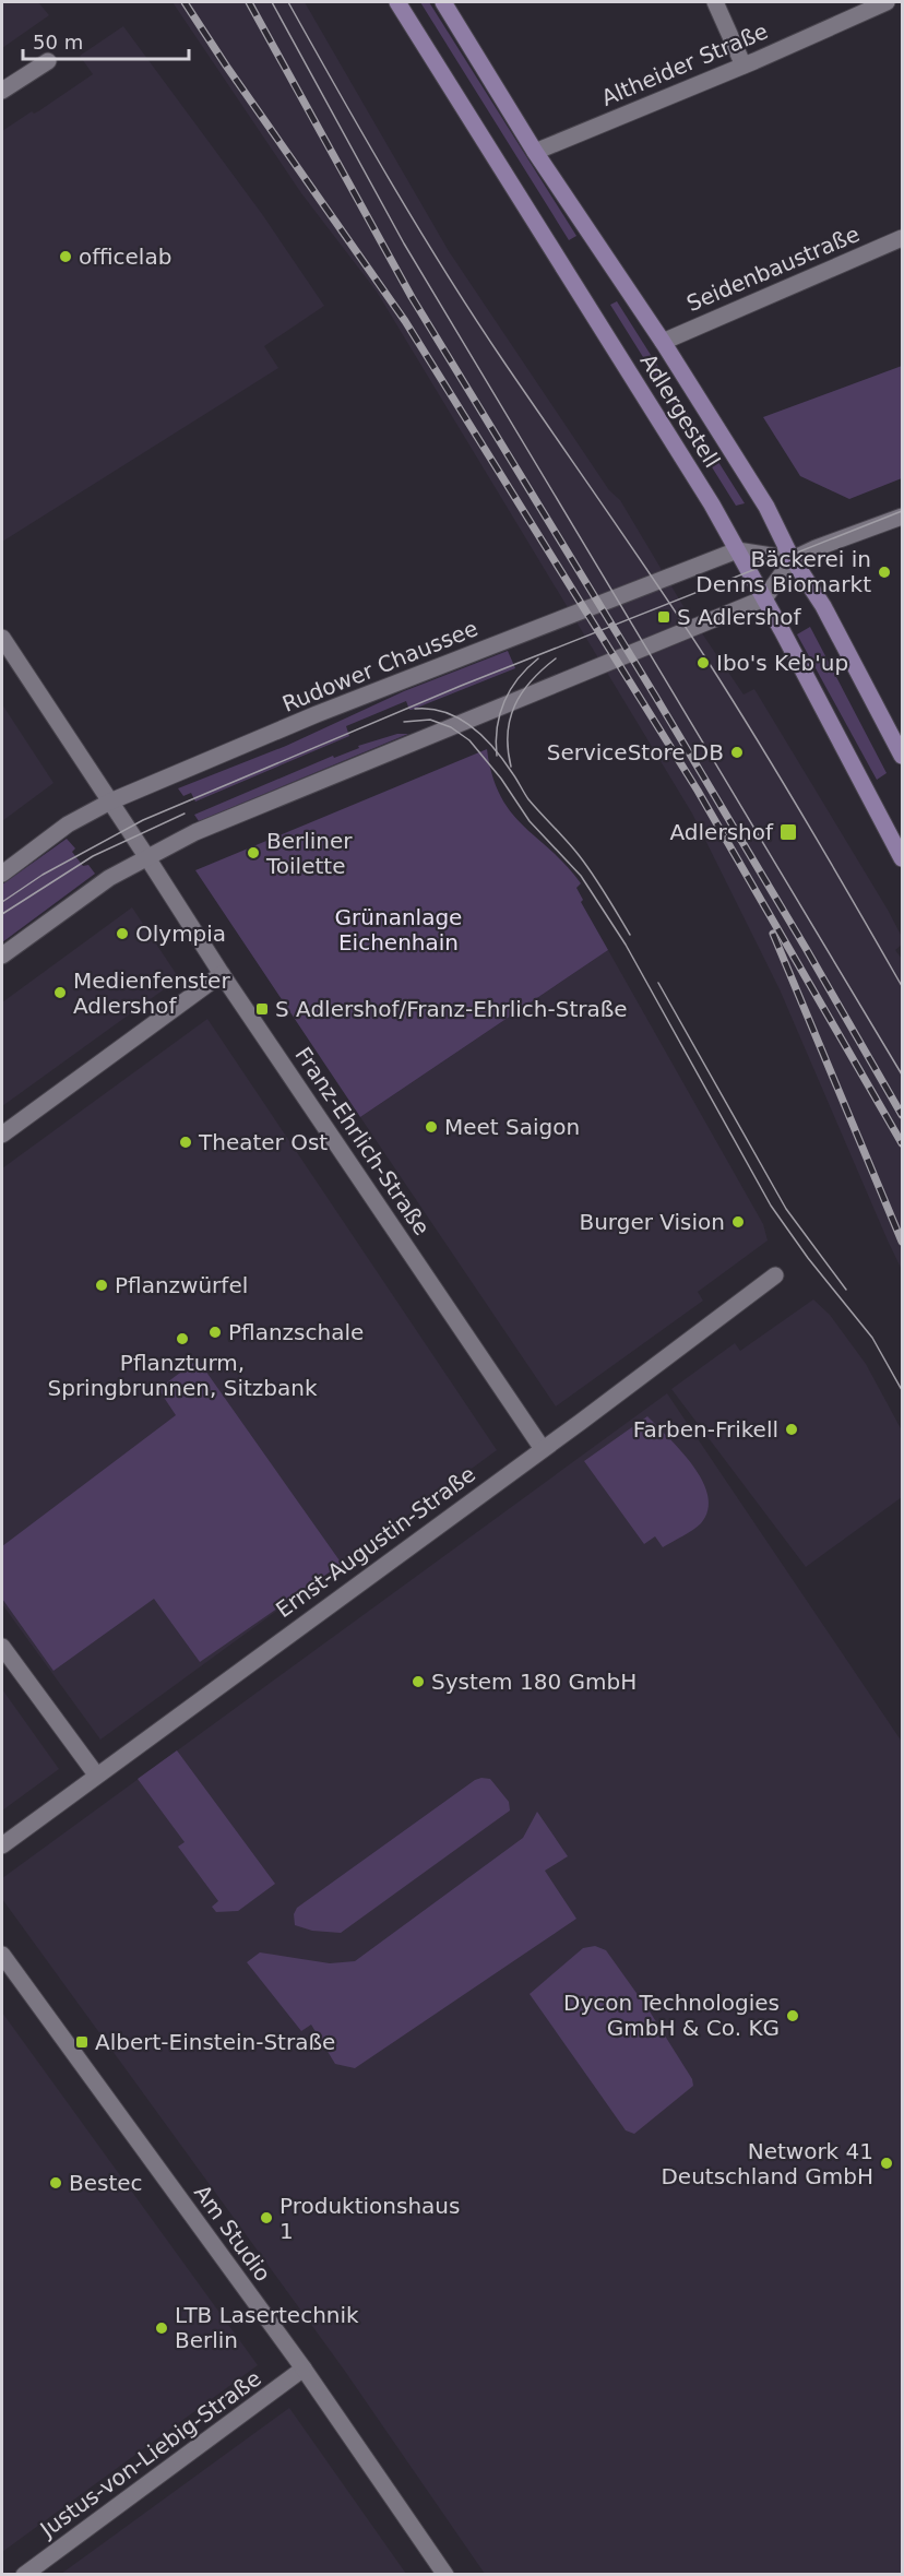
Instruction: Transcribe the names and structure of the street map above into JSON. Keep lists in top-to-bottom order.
{
  "streets": {
    "main road": ["Adlergestell"],
    "street": [
      "Altheider Straße",
      "Seidenbaustraße",
      "Rudower Chaussee",
      "Franz-Ehrlich-Straße",
      "Ernst-Augustin-Straße",
      "Am Studio",
      "Justus-von-Liebig-Straße"
    ]
  },
  "crossings": [
    ["Altheider Straße", "Adlergestell"],
    ["Seidenbaustraße", "Adlergestell"],
    ["Adlergestell", "Rudower Chaussee"],
    ["Rudower Chaussee", "Franz-Ehrlich-Straße"],
    ["Franz-Ehrlich-Straße", "Ernst-Augustin-Straße"],
    ["Am Studio", "Justus-von-Liebig-Straße"]
  ],
  "parks": ["Grünanlage Eichenhain"],
  "places": {
    "other": [
      "officelab",
      "Bäckerei in Denns Biomarkt",
      "Ibo's Keb'up",
      "ServiceStore DB",
      "Berliner Toilette",
      "Olympia",
      "Medienfenster Adlershof",
      "Meet Saigon",
      "Theater Ost",
      "Burger Vision",
      "Pflanzwürfel",
      "Pflanzschale",
      "Pflanzturm, Springbrunnen, Sitzbank",
      "Farben-Frikell",
      "System 180 GmbH",
      "Dycon Technologies GmbH & Co. KG",
      "Network 41 Deutschland GmbH",
      "Bestec",
      "Produktionshaus 1",
      "LTB Lasertechnik Berlin"
    ],
    "transit": [
      "S Adlershof",
      "Adlershof",
      "S Adlershof/Franz-Ehrlich-Straße",
      "Albert-Einstein-Straße"
    ]
  },
  "scale_bar": "50 m"
}
